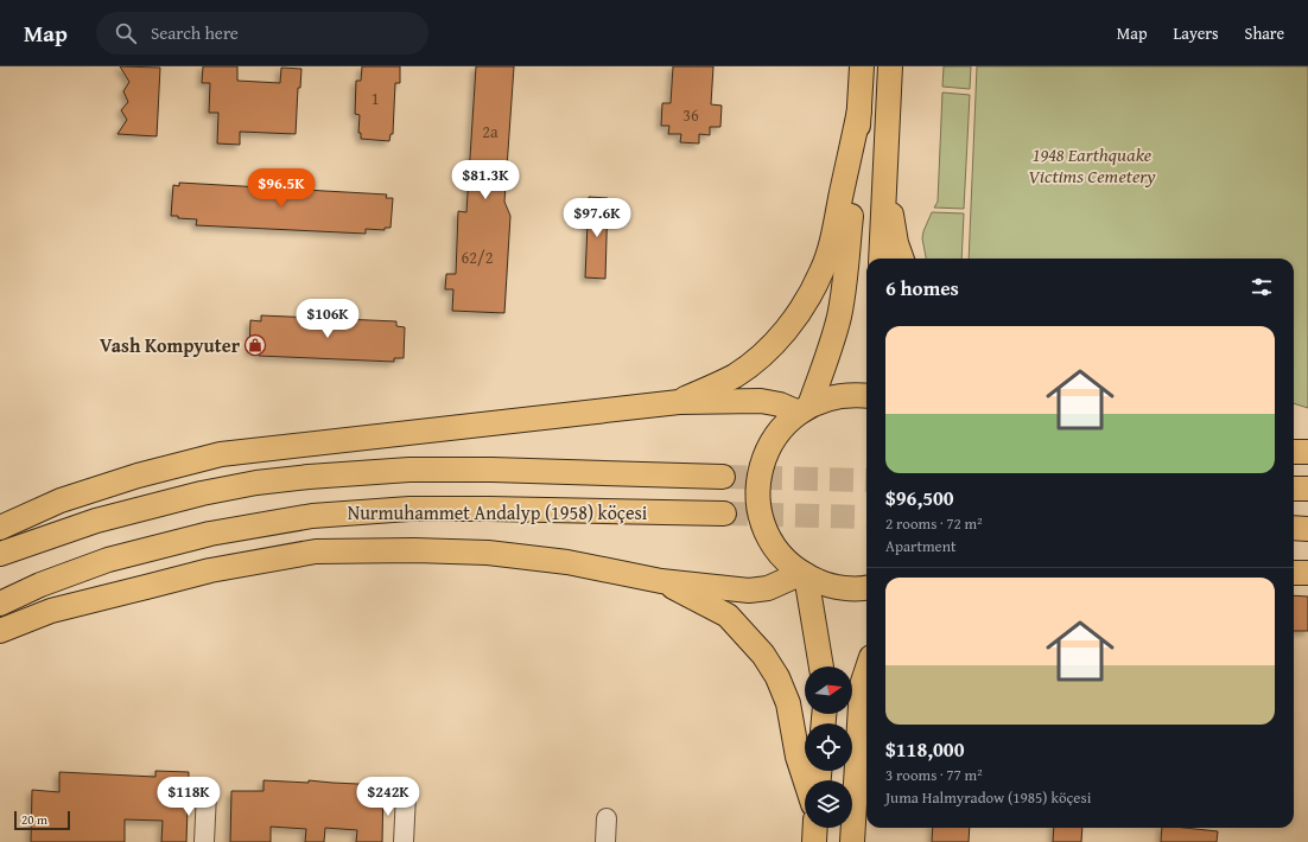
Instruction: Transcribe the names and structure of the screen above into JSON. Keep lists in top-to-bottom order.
{
  "streets": {
    "main road": ["Nurmuhammet Andalyp (1958) köçesi"]
  },
  "parks": ["1948 Earthquake Victims Cemetery"],
  "places": {
    "shop": ["Vash Kompyuter"]
  },
  "house_numbers": [
    "1",
    "36",
    "2a",
    "62/2"
  ],
  "scale_bar": "20 m",
  "north": "right",
  "page": {
    "header": "Map",
    "search": "Search here",
    "nav": ["Map", "Layers", "Share"],
    "price": [
      "$81.3K",
      "$96.5K",
      "$97.6K",
      "$106K",
      "$118K",
      "$242K"
    ],
    "heading": "6 homes",
    "list": [
      {
        "name": "$96,500",
        "note": "2 rooms · 72 m² · Apartment"
      },
      {
        "name": "$118,000",
        "note": "3 rooms · 77 m² · Juma Halmyradow (1985) köçesi"
      }
    ],
    "scale": "20 m"
  }
}
